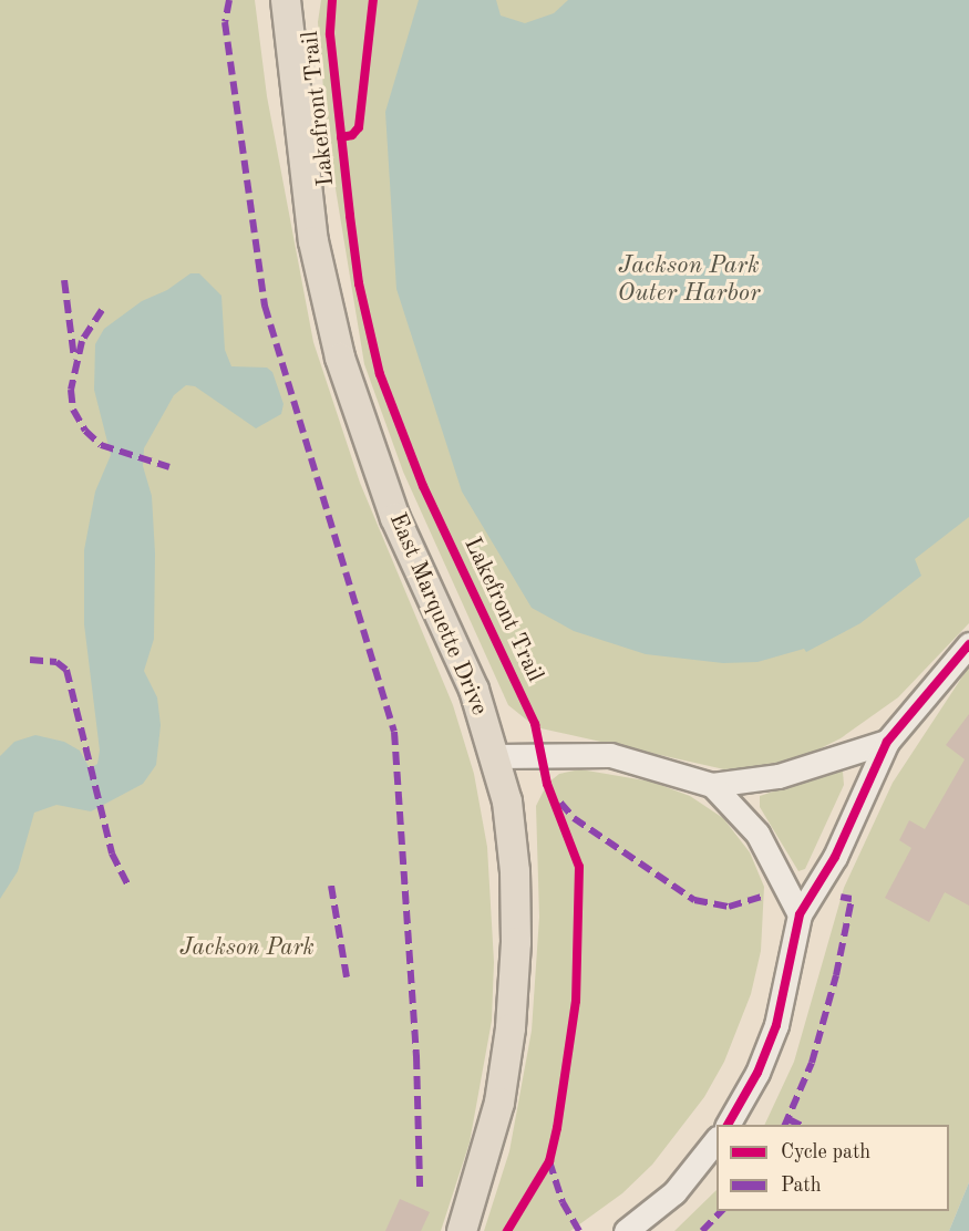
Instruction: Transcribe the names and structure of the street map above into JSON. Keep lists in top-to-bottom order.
{
  "streets": {
    "main road": ["East Marquette Drive"],
    "cycle path": ["Lakefront Trail"]
  },
  "water": ["Jackson Park Outer Harbor"],
  "parks": ["Jackson Park"],
  "legend": ["Cycle path", "Path"]
}
